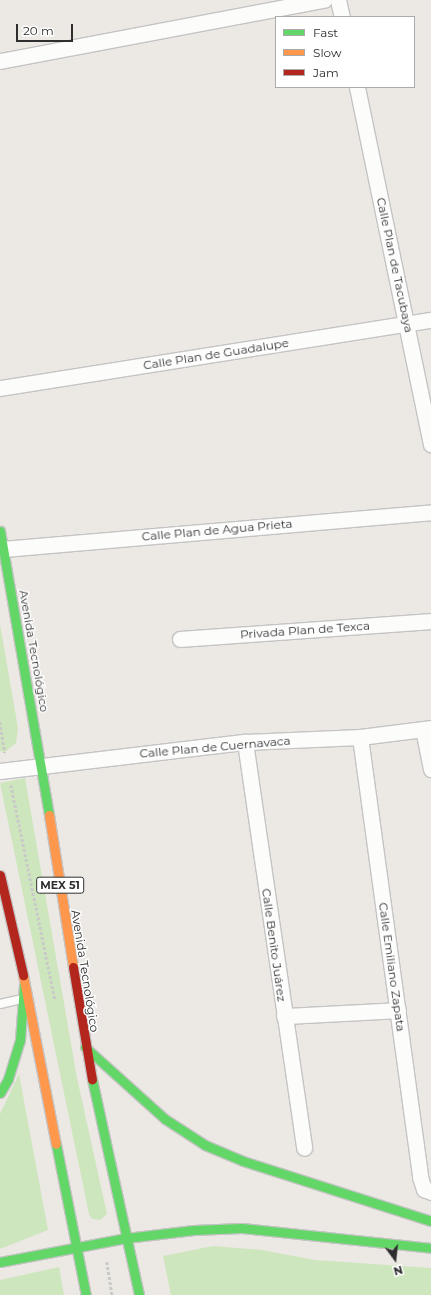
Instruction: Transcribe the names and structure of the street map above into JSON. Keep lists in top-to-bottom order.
{
  "streets": {
    "main road": ["Avenida Tecnológico", "MEX 51"],
    "street": [
      "Calle Plan de Tacubaya",
      "Calle Plan de Guadalupe",
      "Calle Plan de Agua Prieta",
      "Privada Plan de Texca",
      "Calle Plan de Cuernavaca",
      "Calle Benito Juárez",
      "Calle Emiliano Zapata"
    ]
  },
  "crossings": [
    ["Calle Plan de Tacubaya", "Calle Plan de Guadalupe"],
    ["Calle Plan de Agua Prieta", "Avenida Tecnológico"],
    ["Avenida Tecnológico", "Calle Plan de Cuernavaca"],
    ["Calle Plan de Cuernavaca", "Calle Benito Juárez"],
    ["Calle Plan de Cuernavaca", "Calle Emiliano Zapata"]
  ],
  "legend": ["Fast", "Slow", "Jam"],
  "scale_bar": "20 m",
  "north": "bottom"
}
